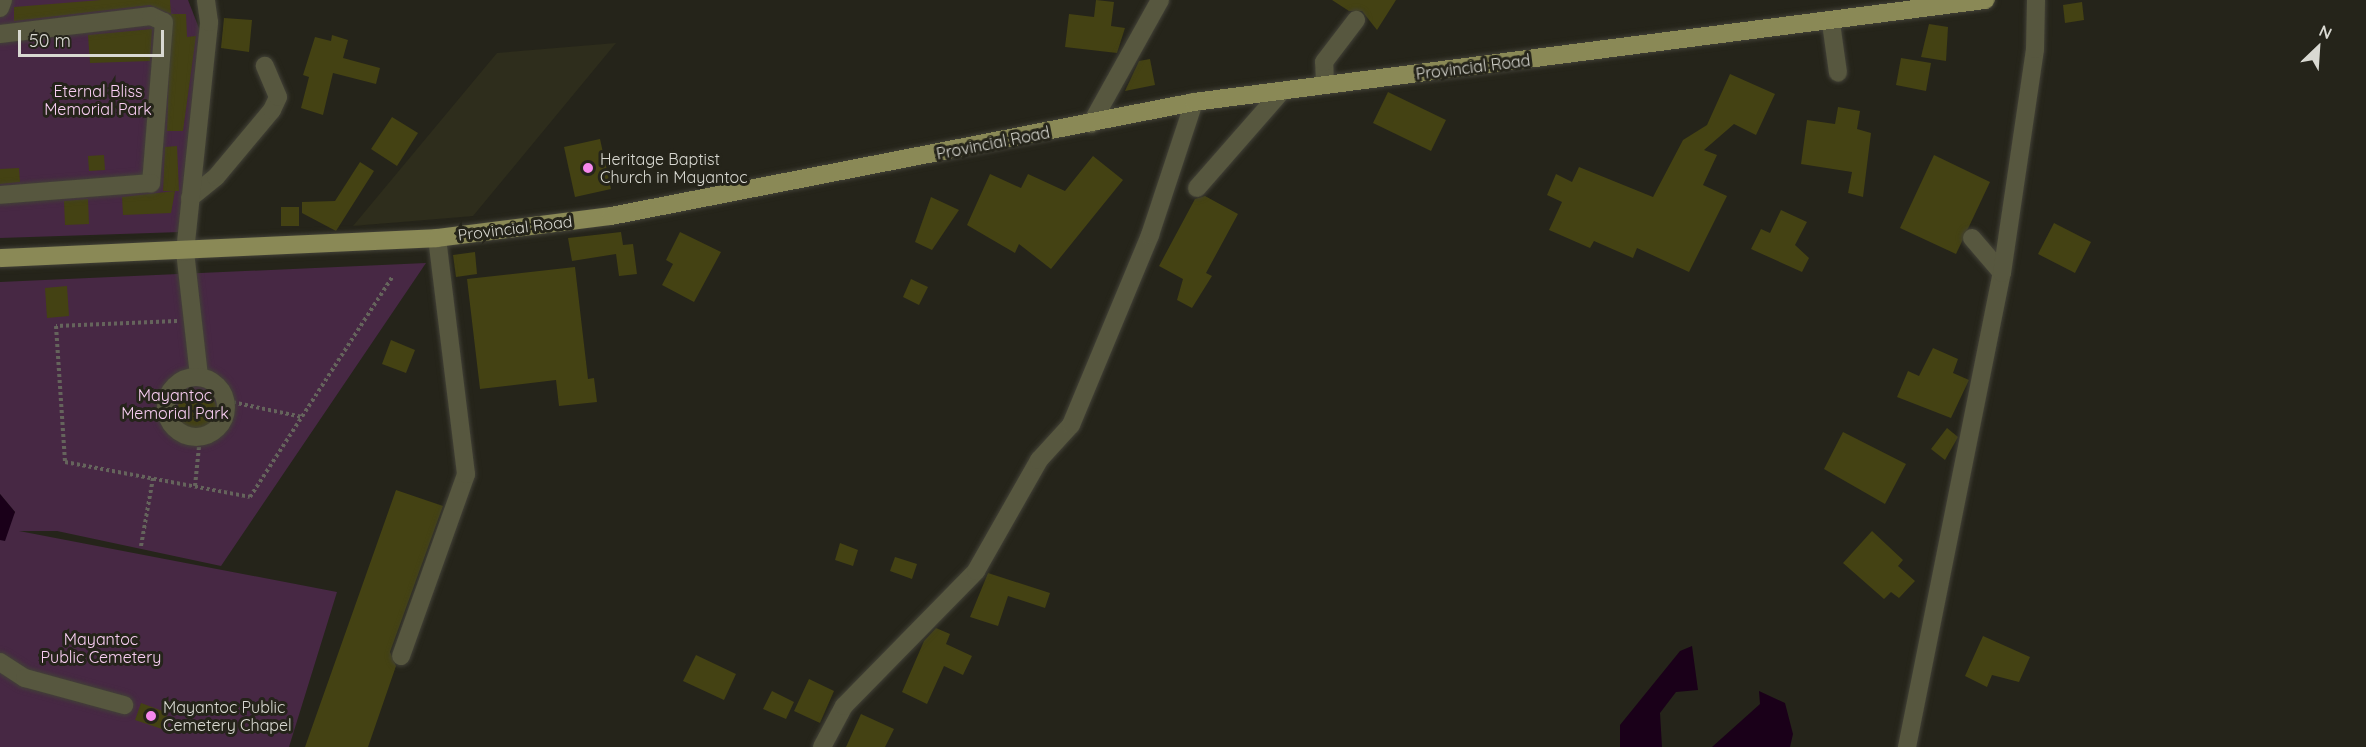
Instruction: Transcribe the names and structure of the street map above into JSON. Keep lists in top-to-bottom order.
{
  "streets": {
    "main road": ["Provincial Road"]
  },
  "parks": ["Eternal Bliss Memorial Park", "Mayantoc Memorial Park", "Mayantoc Public Cemetery"],
  "places": ["Heritage Baptist Church in Mayantoc", "Mayantoc Public Cemetery Chapel"],
  "scale_bar": "50 m",
  "north": "top right"
}
